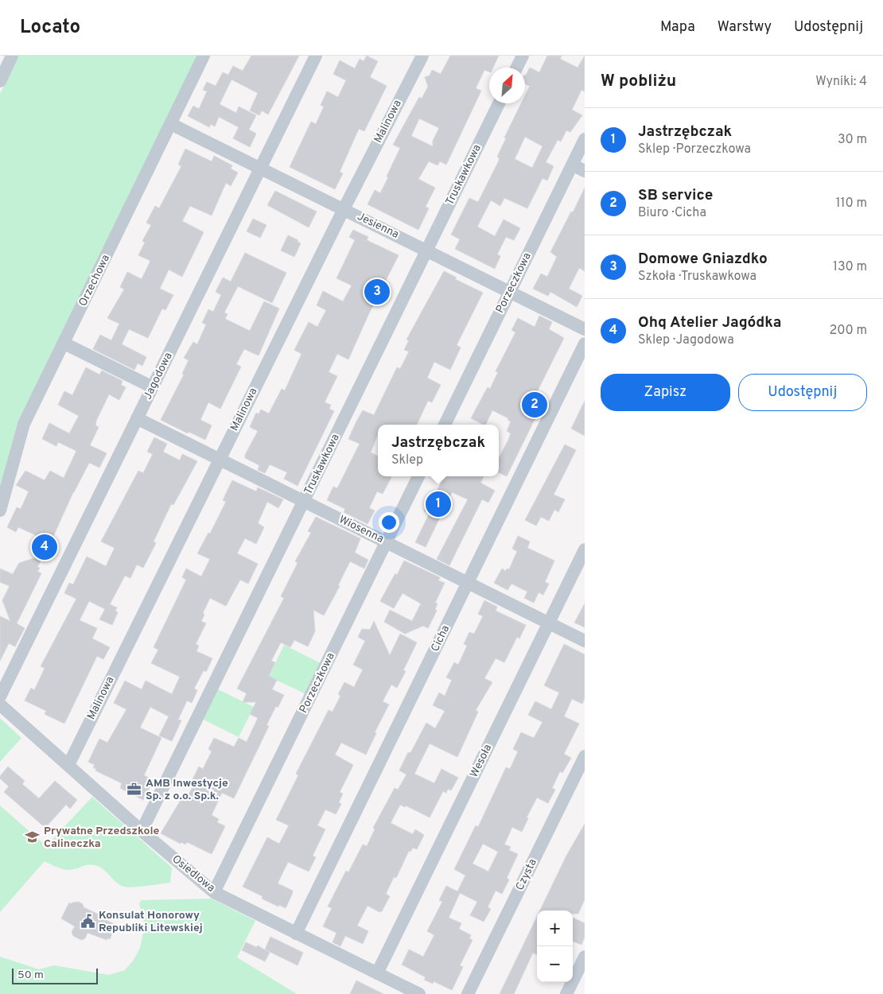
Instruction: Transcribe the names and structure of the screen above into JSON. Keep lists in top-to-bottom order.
{
  "streets": {
    "street": [
      "Malinowa",
      "Truskawkowa",
      "Jesienna",
      "Orzechowa",
      "Porzeczkowa",
      "Jagodowa",
      "Wiosenna",
      "Cicha",
      "Wesoła",
      "Osiedlowa",
      "Czysta"
    ]
  },
  "crossings": [
    ["Malinowa", "Jesienna"],
    ["Malinowa", "Wiosenna"],
    ["Malinowa", "Osiedlowa"],
    ["Truskawkowa", "Jesienna"],
    ["Truskawkowa", "Wiosenna"],
    ["Truskawkowa", "Osiedlowa"],
    ["Jesienna", "Orzechowa"],
    ["Jesienna", "Porzeczkowa"],
    ["Jesienna", "Jagodowa"],
    ["Porzeczkowa", "Wiosenna"],
    ["Porzeczkowa", "Osiedlowa"],
    ["Jagodowa", "Wiosenna"],
    ["Wiosenna", "Cicha"],
    ["Wiosenna", "Wesoła"],
    ["Cicha", "Osiedlowa"],
    ["Wesoła", "Osiedlowa"]
  ],
  "places": {
    "office": ["AMB Inwestycje Sp. z o.o. Sp.k."],
    "school or university": ["Prywatne Przedszkole Calineczka"],
    "public building": ["Konsulat Honorowy Republiki Litewskiej"]
  },
  "scale_bar": "50 m",
  "north": "top right",
  "page": {
    "header": "Locato",
    "nav": ["Mapa", "Warstwy", "Udostępnij"],
    "heading": ["W pobliżu", "Wyniki: 4"],
    "list": [
      {
        "mark": "1",
        "name": "Jastrzębczak",
        "note": "Sklep · Porzeczkowa",
        "value": "30 m"
      },
      {
        "mark": "2",
        "name": "SB service",
        "note": "Biuro · Cicha",
        "value": "110 m"
      },
      {
        "mark": "3",
        "name": "Domowe Gniazdko",
        "note": "Szkoła · Truskawkowa",
        "value": "130 m"
      },
      {
        "mark": "4",
        "name": "Ohq Atelier Jagódka",
        "note": "Sklep · Jagodowa",
        "value": "200 m"
      }
    ],
    "pins": [
      "3",
      "2",
      "1",
      "4"
    ],
    "buttons": ["Zapisz", "Udostępnij"],
    "popup": ["Jastrzębczak", "Sklep"],
    "map_buttons": ["+", "−"],
    "scale": "50 m"
  }
}
